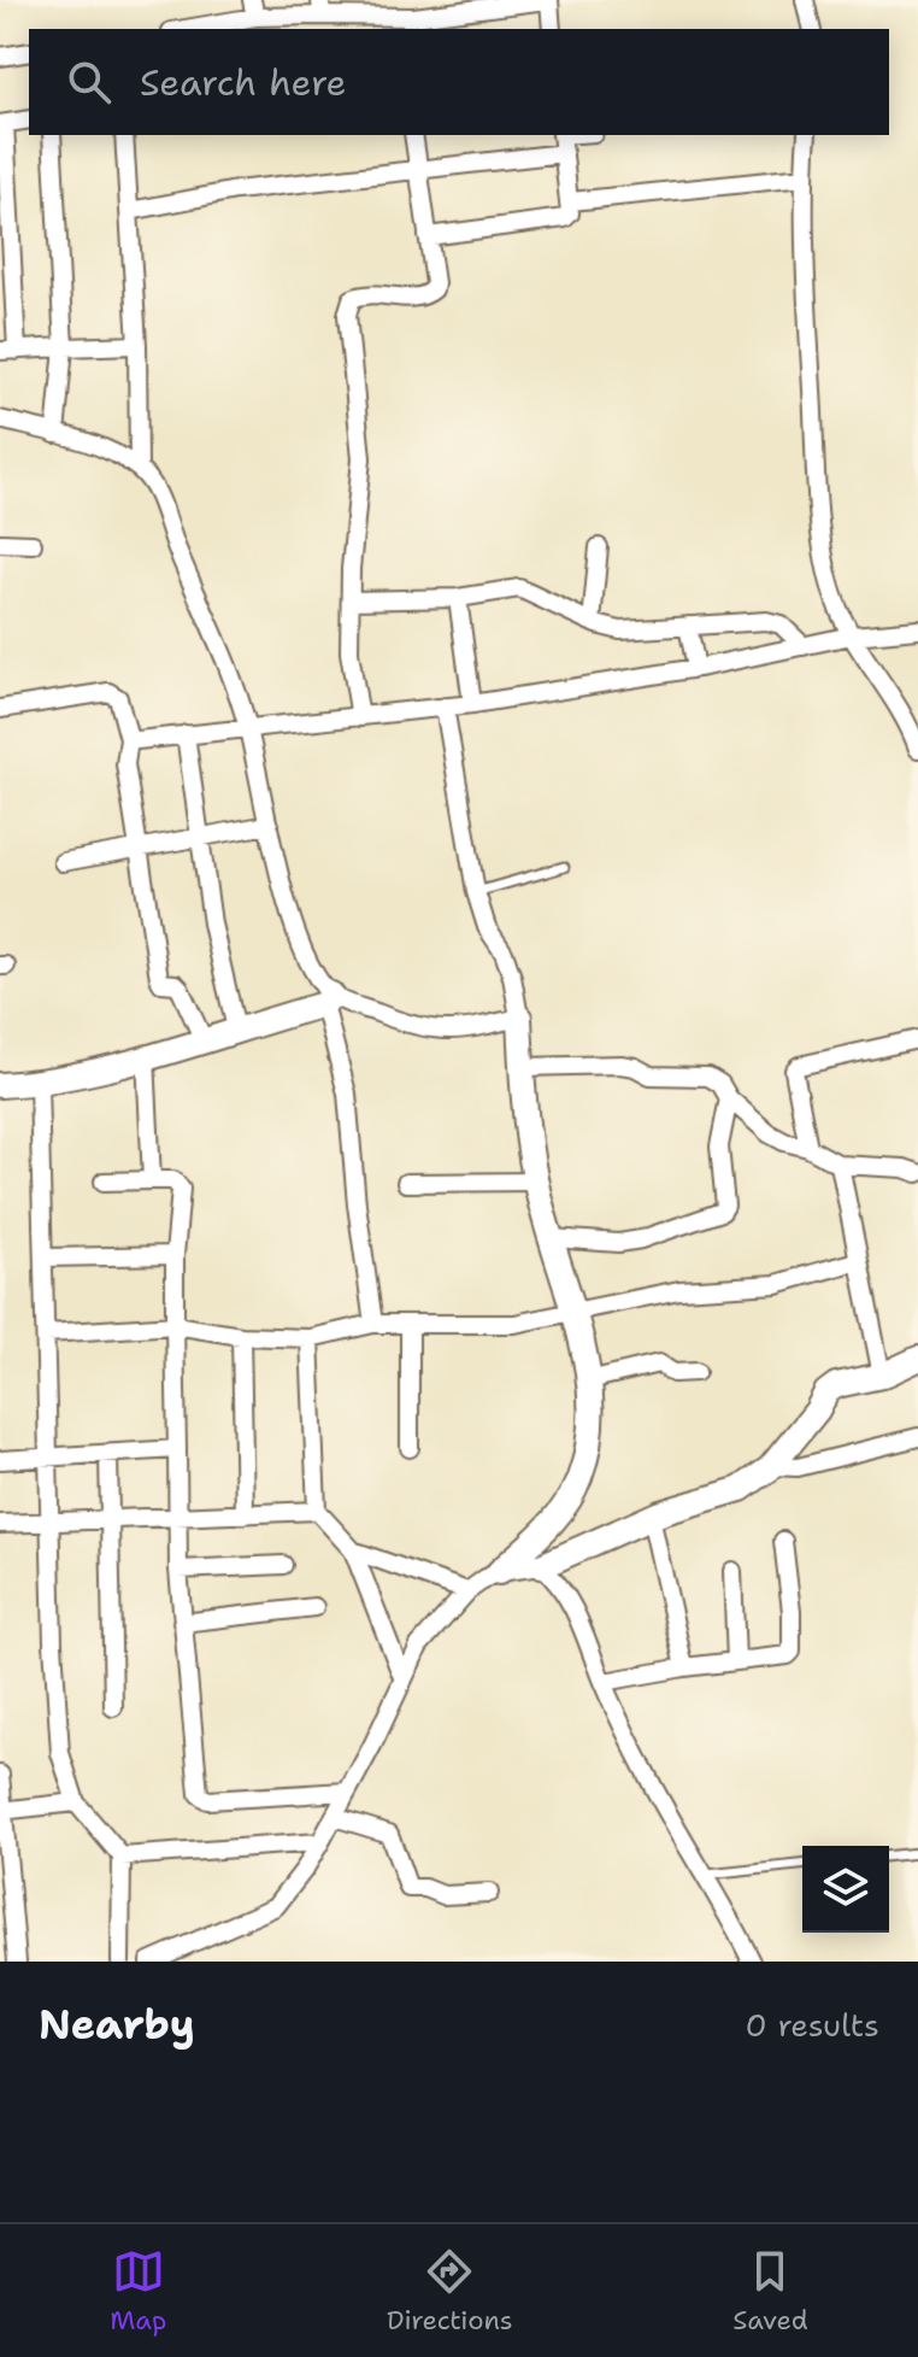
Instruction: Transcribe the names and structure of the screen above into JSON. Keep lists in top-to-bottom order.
{
  "page": {
    "search": "Search here",
    "heading": ["Nearby", "0 results"],
    "nav": ["Map", "Directions", "Saved"]
  }
}
